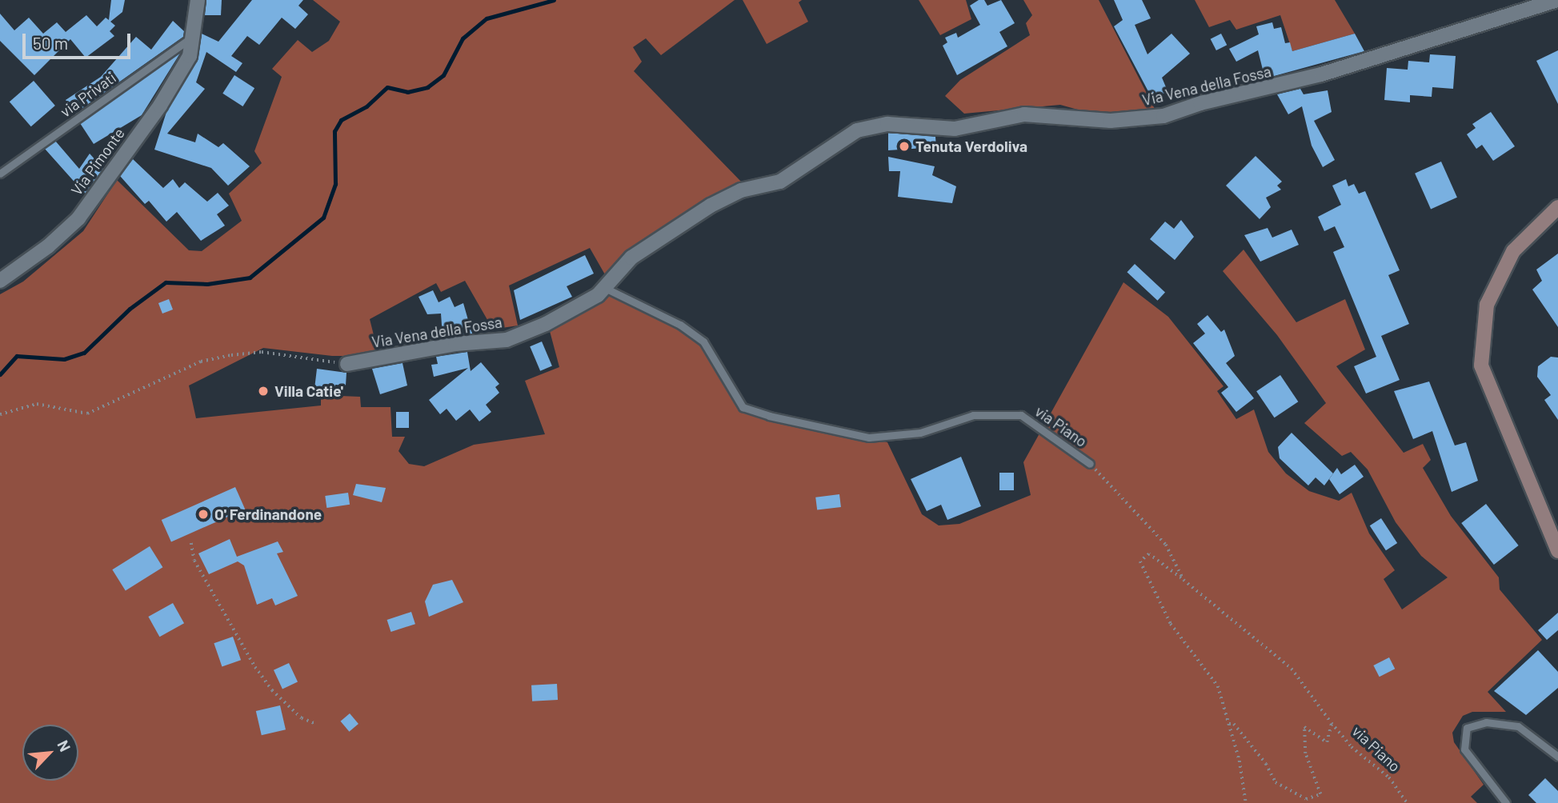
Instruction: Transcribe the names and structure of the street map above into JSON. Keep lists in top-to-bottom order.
{
  "streets": {
    "street": ["Via Vena della Fossa", "Via Pimonte"],
    "lane": ["via Privati", "via Piano"]
  },
  "crossings": [
    ["Via Vena della Fossa", "via Piano"],
    ["via Privati", "Via Pimonte"]
  ],
  "places": ["Tenuta Verdoliva", "Villa Catie'", "O' Ferdinandone"],
  "scale_bar": "50 m",
  "north": "top right"
}
